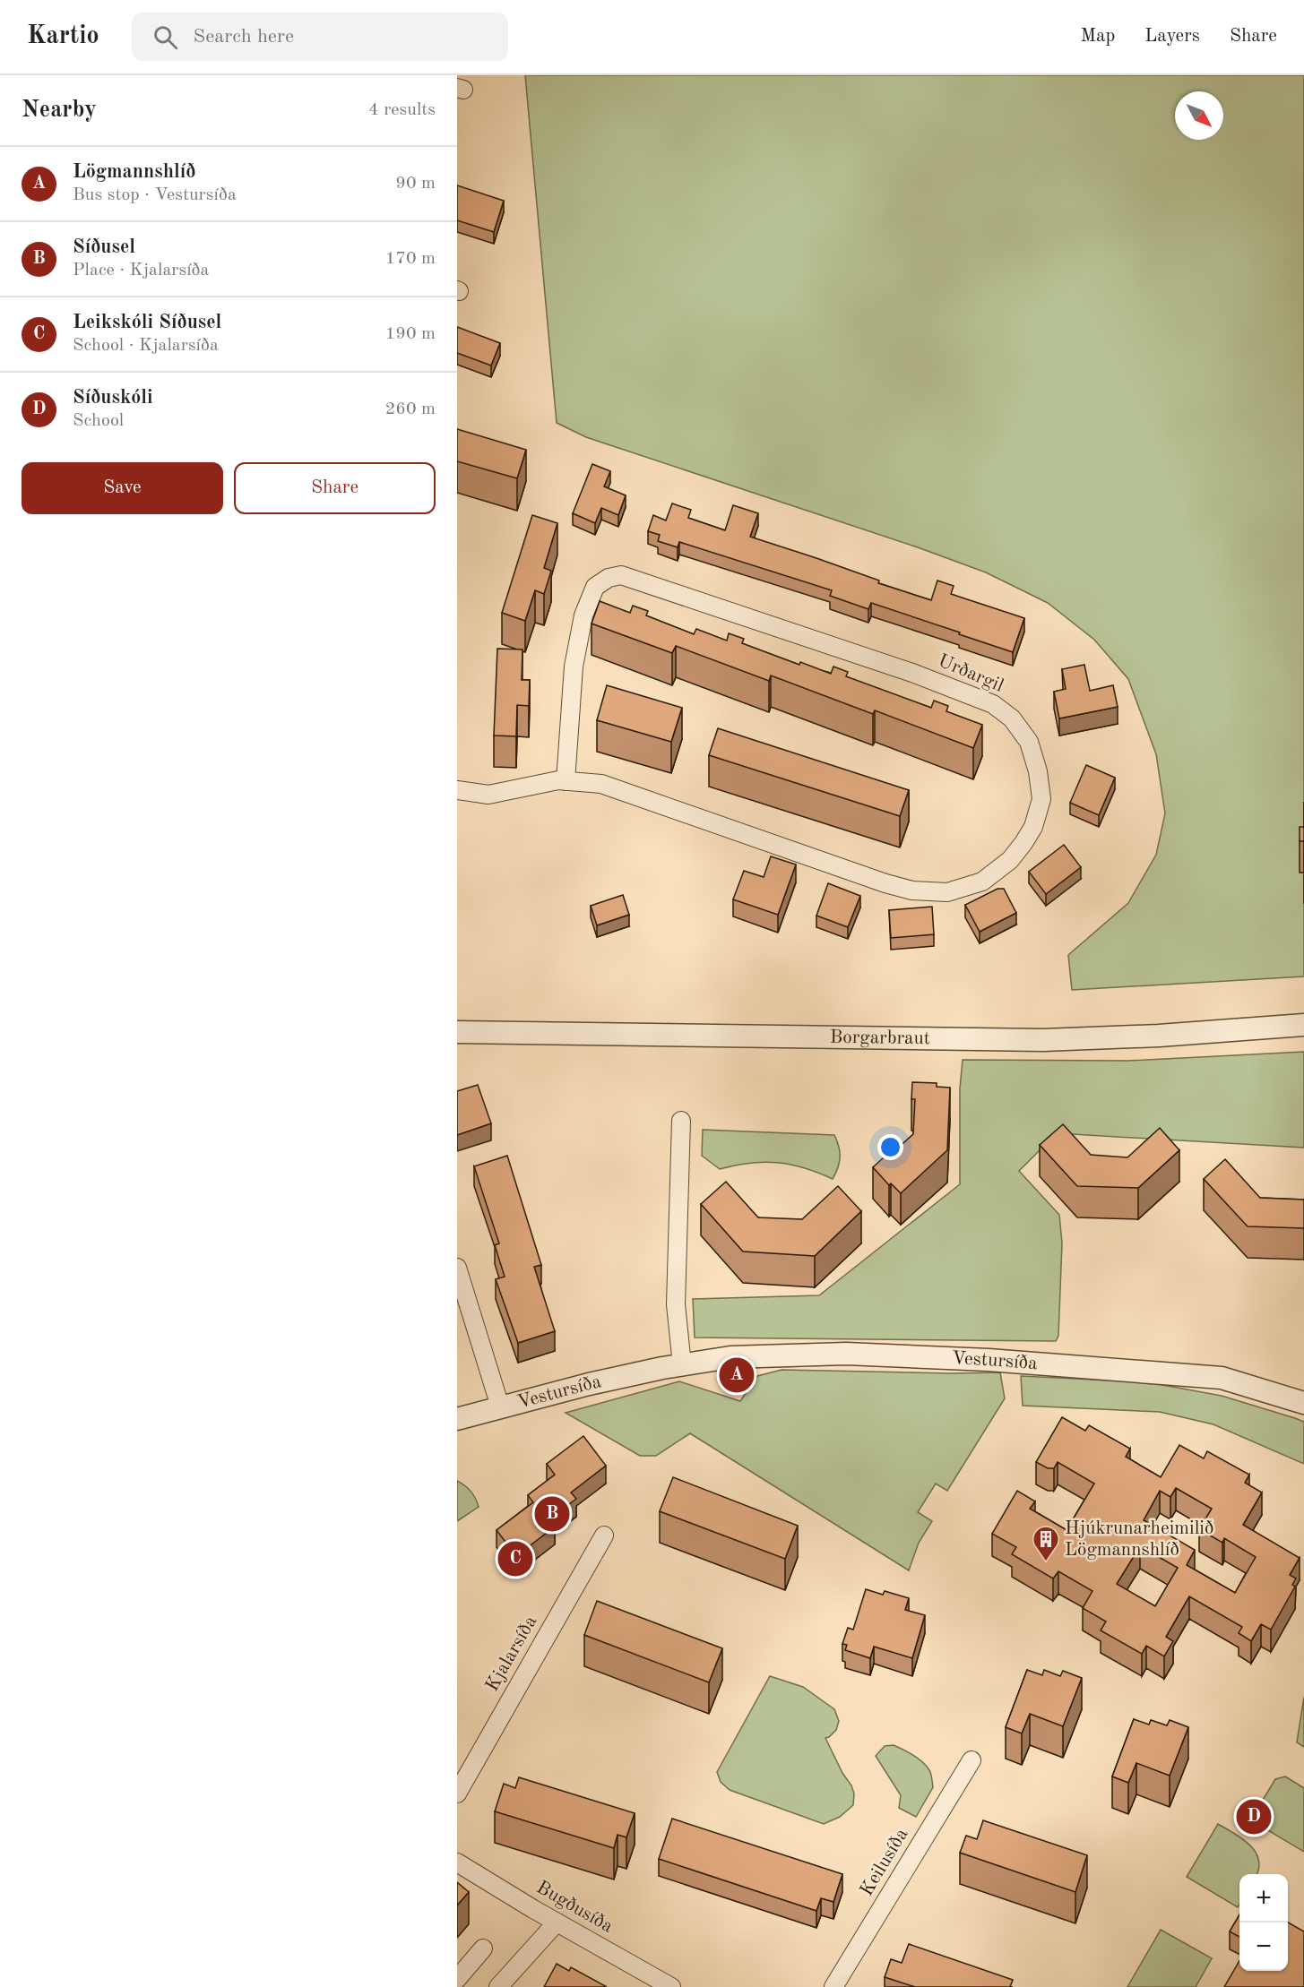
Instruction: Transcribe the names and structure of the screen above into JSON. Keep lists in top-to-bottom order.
{
  "streets": {
    "street": [
      "Urðargil",
      "Borgarbraut",
      "Vestursíða",
      "Kjalarsíða",
      "Keilusíða",
      "Bugðusíða"
    ]
  },
  "places": {
    "building": ["Hjúkrunarheimilið Lögmannshlíð"]
  },
  "north": "bottom right",
  "page": {
    "header": "Kartio",
    "search": "Search here",
    "nav": ["Map", "Layers", "Share"],
    "heading": ["Nearby", "4 results"],
    "list": [
      {
        "mark": "A",
        "name": "Lögmannshlíð",
        "note": "Bus stop · Vestursíða",
        "value": "90 m"
      },
      {
        "mark": "B",
        "name": "Síðusel",
        "note": "Place · Kjalarsíða",
        "value": "170 m"
      },
      {
        "mark": "C",
        "name": "Leikskóli Síðusel",
        "note": "School · Kjalarsíða",
        "value": "190 m"
      },
      {
        "mark": "D",
        "name": "Síðuskóli",
        "note": "School",
        "value": "260 m"
      }
    ],
    "buttons": ["Save", "Share"],
    "pins": [
      "A",
      "B",
      "C",
      "D"
    ],
    "map_buttons": ["+", "−"]
  }
}
